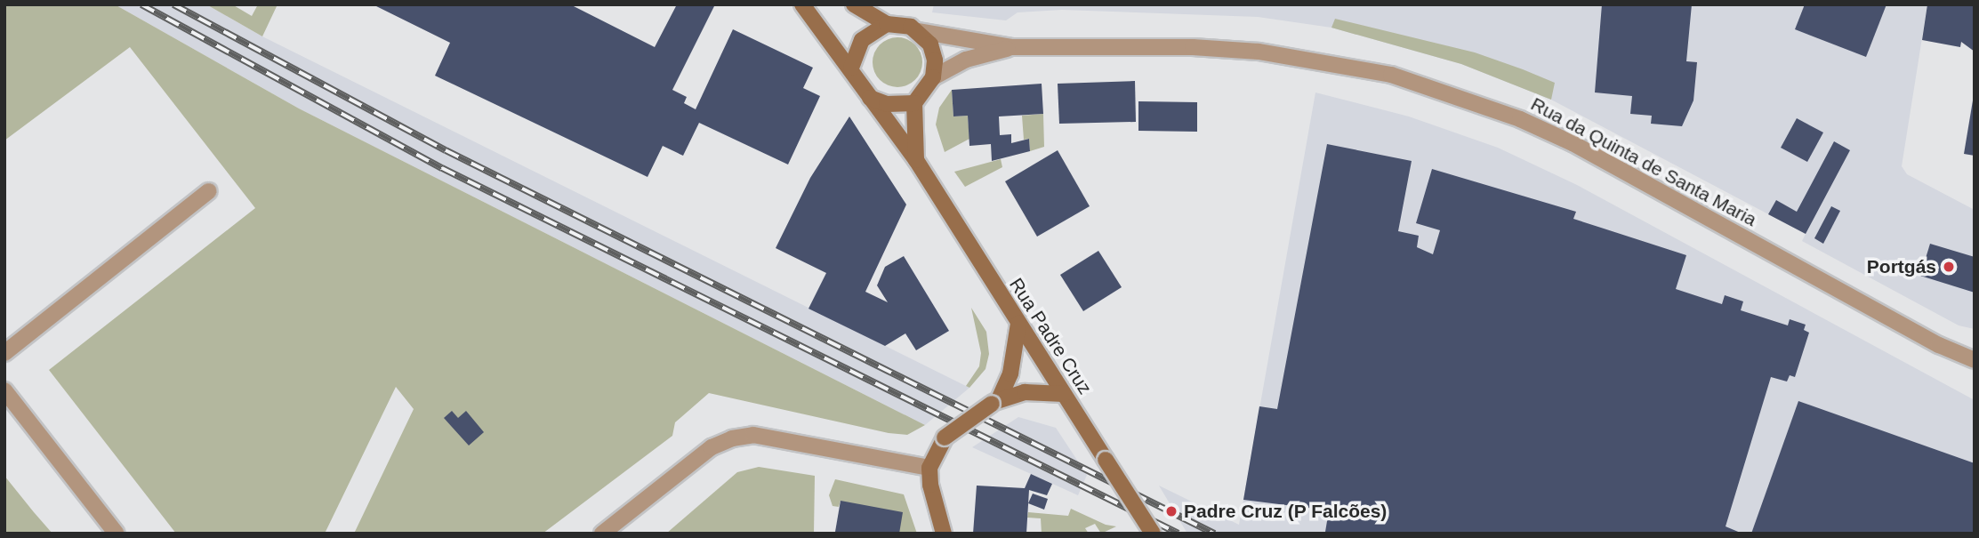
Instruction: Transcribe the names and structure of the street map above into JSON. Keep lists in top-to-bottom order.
{
  "streets": {
    "street": ["Rua da Quinta de Santa Maria", "Rua Padre Cruz"]
  },
  "crossings": [
    ["Rua da Quinta de Santa Maria", "Rua Padre Cruz"]
  ],
  "places": ["Portgás", "Padre Cruz (P Falcões)"]
}
